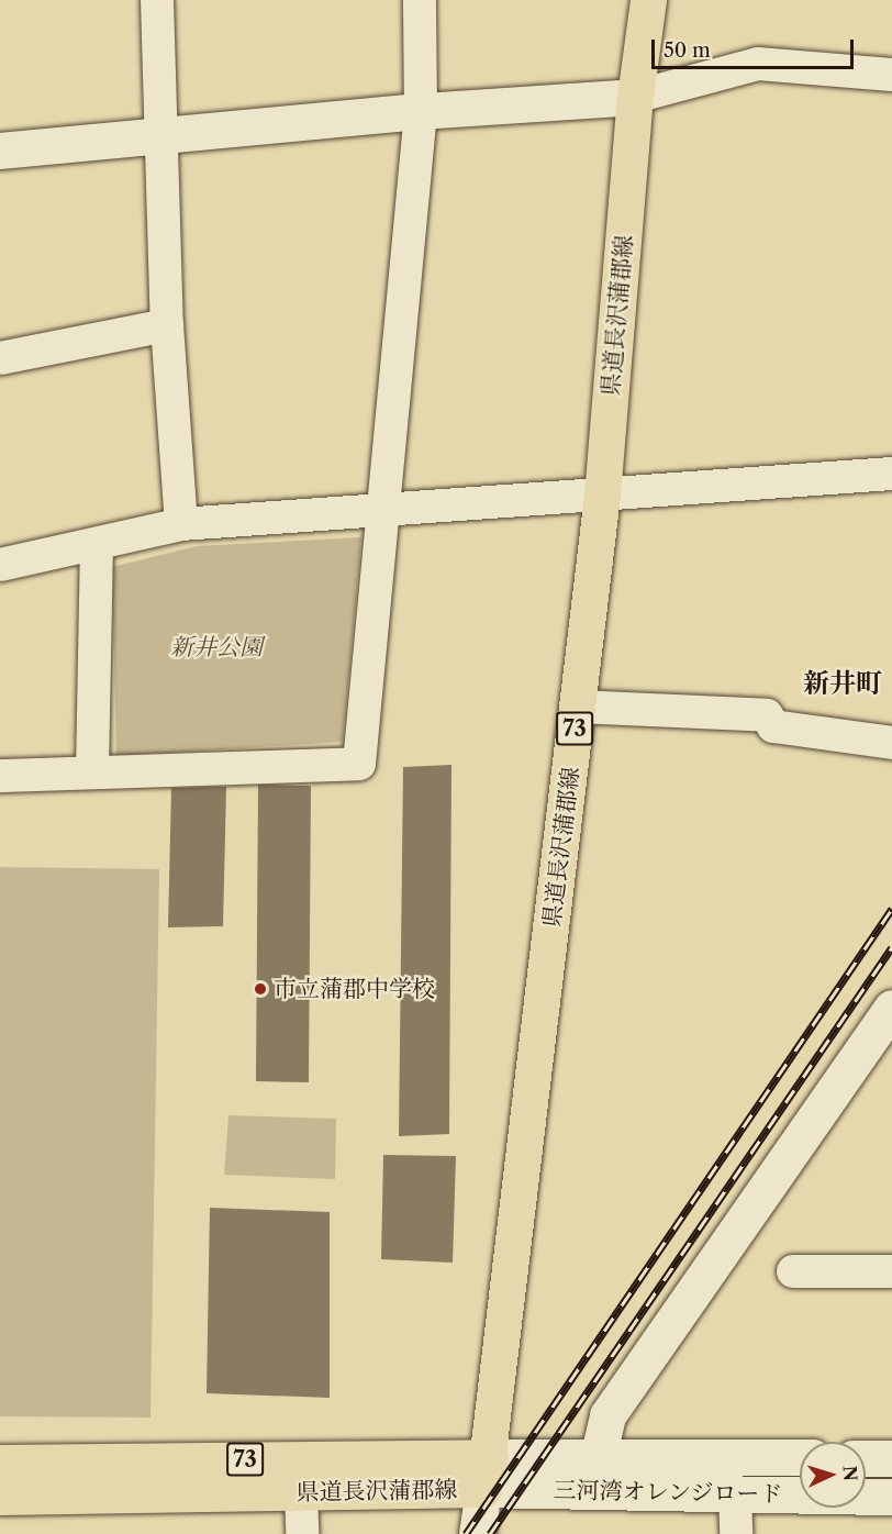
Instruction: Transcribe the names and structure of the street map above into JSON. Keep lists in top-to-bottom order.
{
  "streets": {
    "main road": ["県道長沢蒲郡線", "73"],
    "street": ["三河湾オレンジロード"]
  },
  "crossings": [
    ["県道長沢蒲郡線", "三河湾オレンジロード"]
  ],
  "districts": ["新井町"],
  "parks": ["新井公園"],
  "places": ["市立蒲郡中学校"],
  "scale_bar": "50 m",
  "north": "right"
}
